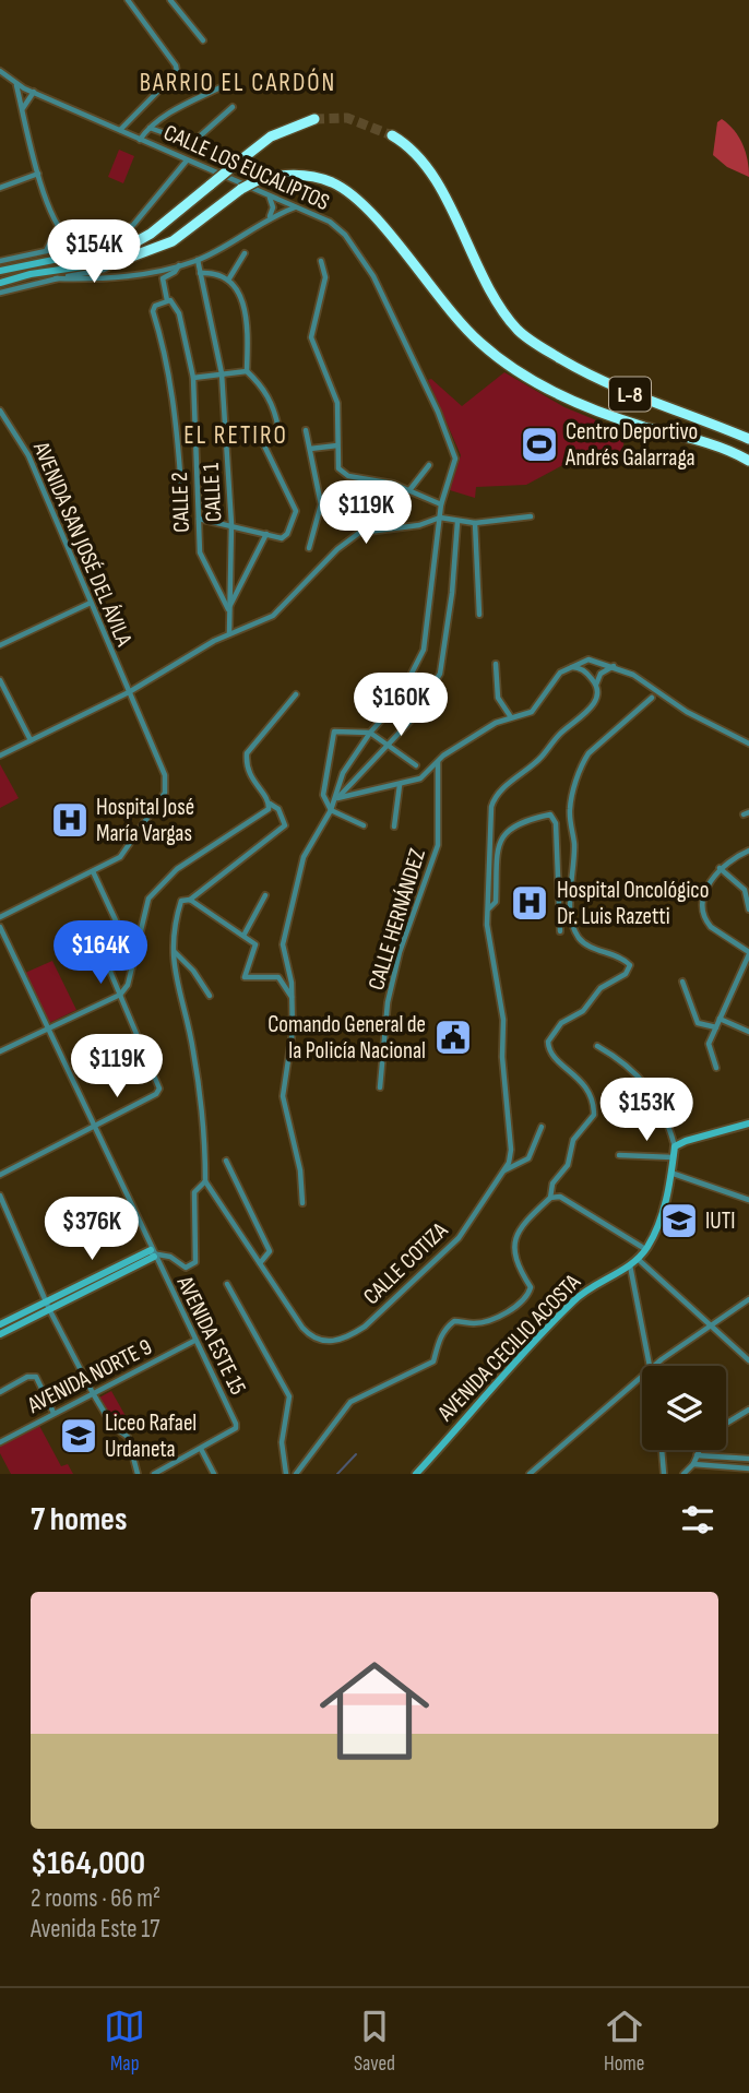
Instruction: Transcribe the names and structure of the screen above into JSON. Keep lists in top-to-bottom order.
{
  "streets": {
    "highway": ["L-8"],
    "main road": ["AVENIDA CECILIO ACOSTA"],
    "street": [
      "CALLE LOS EUCALIPTOS",
      "CALLE 1",
      "CALLE 2",
      "AVENIDA SAN JOSÉ DEL ÁVILA",
      "CALLE HERNÁNDEZ",
      "CALLE COTIZA",
      "AVENIDA ESTE 15",
      "AVENIDA NORTE 9"
    ]
  },
  "crossings": [
    ["CALLE 1", "CALLE 2"],
    ["AVENIDA ESTE 15", "AVENIDA NORTE 9"]
  ],
  "districts": ["BARRIO EL CARDÓN", "EL RETIRO"],
  "places": {
    "sports": ["Centro Deportivo Andrés Galarraga"],
    "hospital": ["Hospital José María Vargas", "Hospital Oncológico Dr. Luis Razetti"],
    "public building": ["Comando General de la Policía Nacional"],
    "school or university": ["IUTI", "Liceo Rafael Urdaneta"]
  },
  "page": {
    "price": [
      "$154K",
      "$119K",
      "$160K",
      "$164K",
      "$119K",
      "$153K",
      "$376K"
    ],
    "heading": "7 homes",
    "list": [
      {
        "name": "$164,000",
        "note": "2 rooms · 66 m² · Avenida Este 17"
      }
    ],
    "tabs": ["Map", "Saved", "Home"]
  }
}
